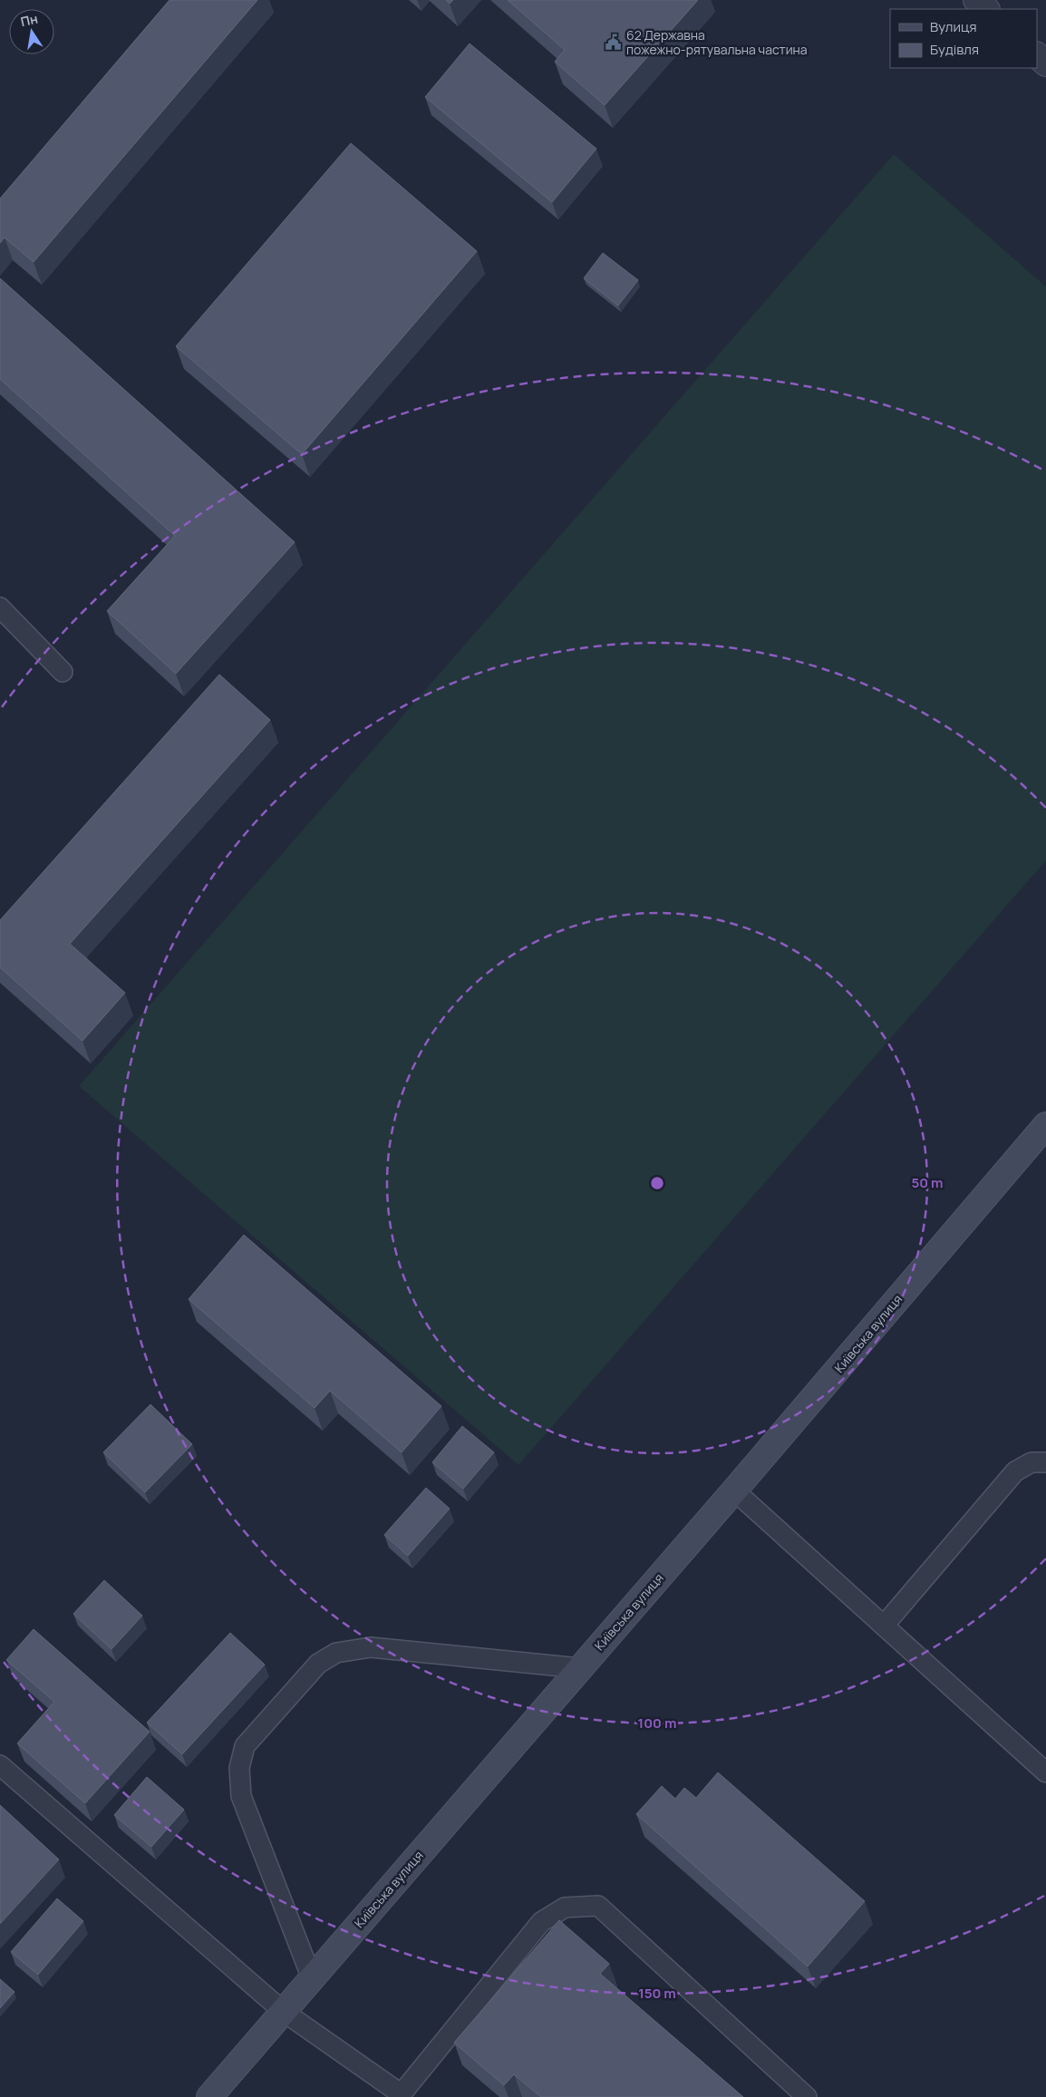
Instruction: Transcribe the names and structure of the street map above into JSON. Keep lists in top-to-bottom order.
{
  "streets": {
    "main road": ["Київська вулиця"]
  },
  "places": {
    "public building": ["62 Державна пожежно-рятувальна частина"]
  },
  "legend": ["Вулиця", "Будівля"],
  "north": "top",
  "rings": ["50 m", "100 m", "150 m"]
}
